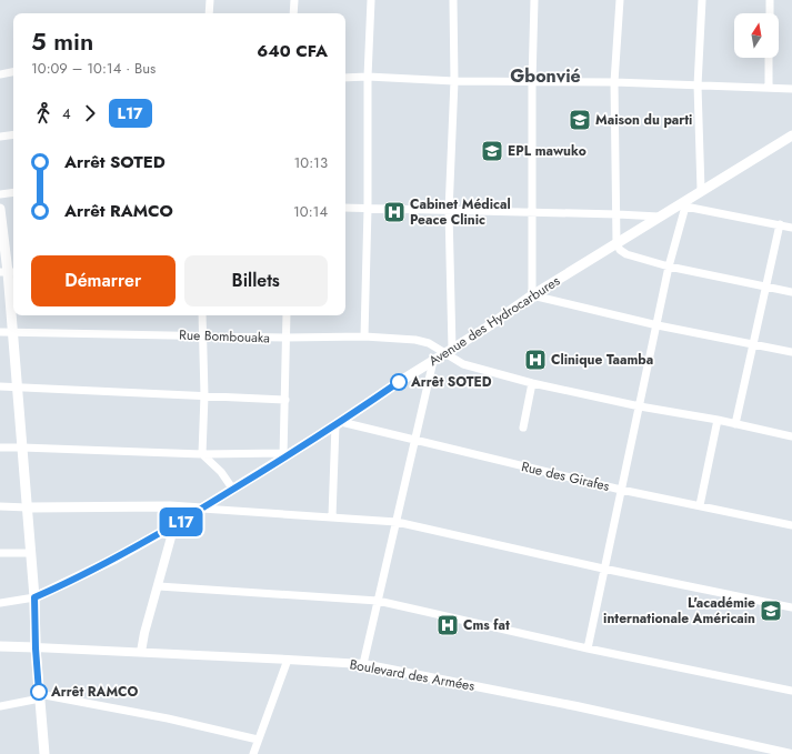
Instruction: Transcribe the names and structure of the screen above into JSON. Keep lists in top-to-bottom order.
{
  "streets": {
    "main road": ["Avenue des Hydrocarbures", "Boulevard des Armées"],
    "street": ["Rue Bombouaka", "Rue des Girafes"]
  },
  "crossings": [
    ["Avenue des Hydrocarbures", "Rue Bombouaka"],
    ["Avenue des Hydrocarbures", "Rue des Girafes"]
  ],
  "districts": ["Gbonvié"],
  "places": {
    "school or university": ["Maison du parti", "EPL mawuko", "L'académie internationale Américain"],
    "hospital": ["Cabinet Médical Peace Clinic", "Clinique Taamba", "Cms fat"],
    "other": ["Arrêt SOTED", "Arrêt RAMCO"]
  },
  "lines": ["bus line L17"],
  "north": "top",
  "page": {
    "on_map": "L17",
    "heading": ["5 min", "10:09 – 10:14 · Bus", "640 CFA"],
    "legs": ["4", "L17"],
    "list": [
      {
        "name": "Arrêt SOTED",
        "value": "10:13"
      },
      {
        "name": "Arrêt RAMCO",
        "value": "10:14"
      }
    ],
    "buttons": ["Démarrer", "Billets"]
  }
}
